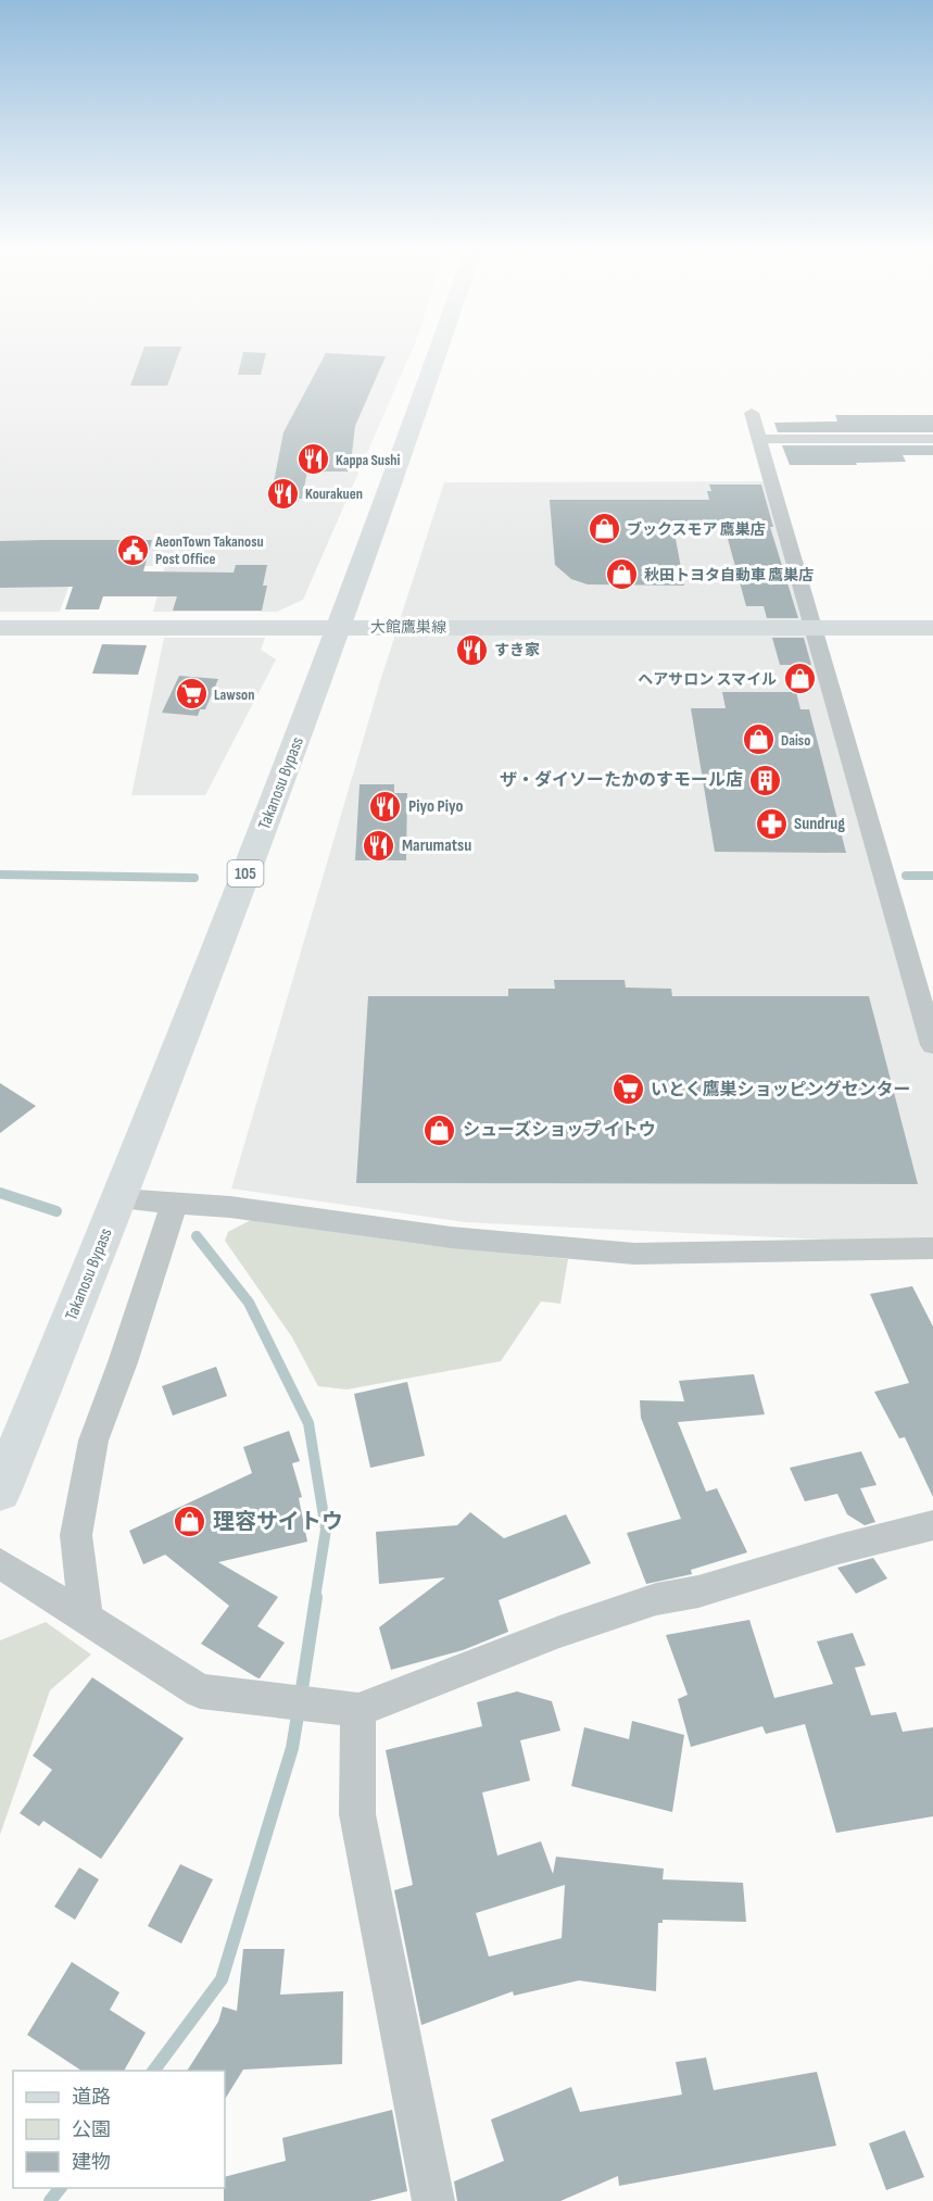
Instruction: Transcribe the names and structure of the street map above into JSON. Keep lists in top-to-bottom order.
{
  "streets": {
    "main road": ["大館鷹巣線", "Takanosu Bypass", "105"]
  },
  "crossings": [
    ["大館鷹巣線", "Takanosu Bypass"]
  ],
  "places": {
    "restaurant": [
      "Kappa Sushi",
      "Kourakuen",
      "すき家",
      "Piyo Piyo",
      "Marumatsu"
    ],
    "shop": [
      "ブックスモア 鷹巣店",
      "秋田トヨタ自動車 鷹巣店",
      "ヘアサロン スマイル",
      "Daiso",
      "シューズショップ イトウ",
      "理容サイトウ"
    ],
    "public building": ["AeonTown Takanosu Post Office"],
    "supermarket": ["Lawson", "いとく鷹巣ショッピングセンター"],
    "building": ["ザ・ダイソーたかのすモール店"],
    "pharmacy": ["Sundrug"]
  },
  "legend": ["道路", "公園", "建物"]
}
